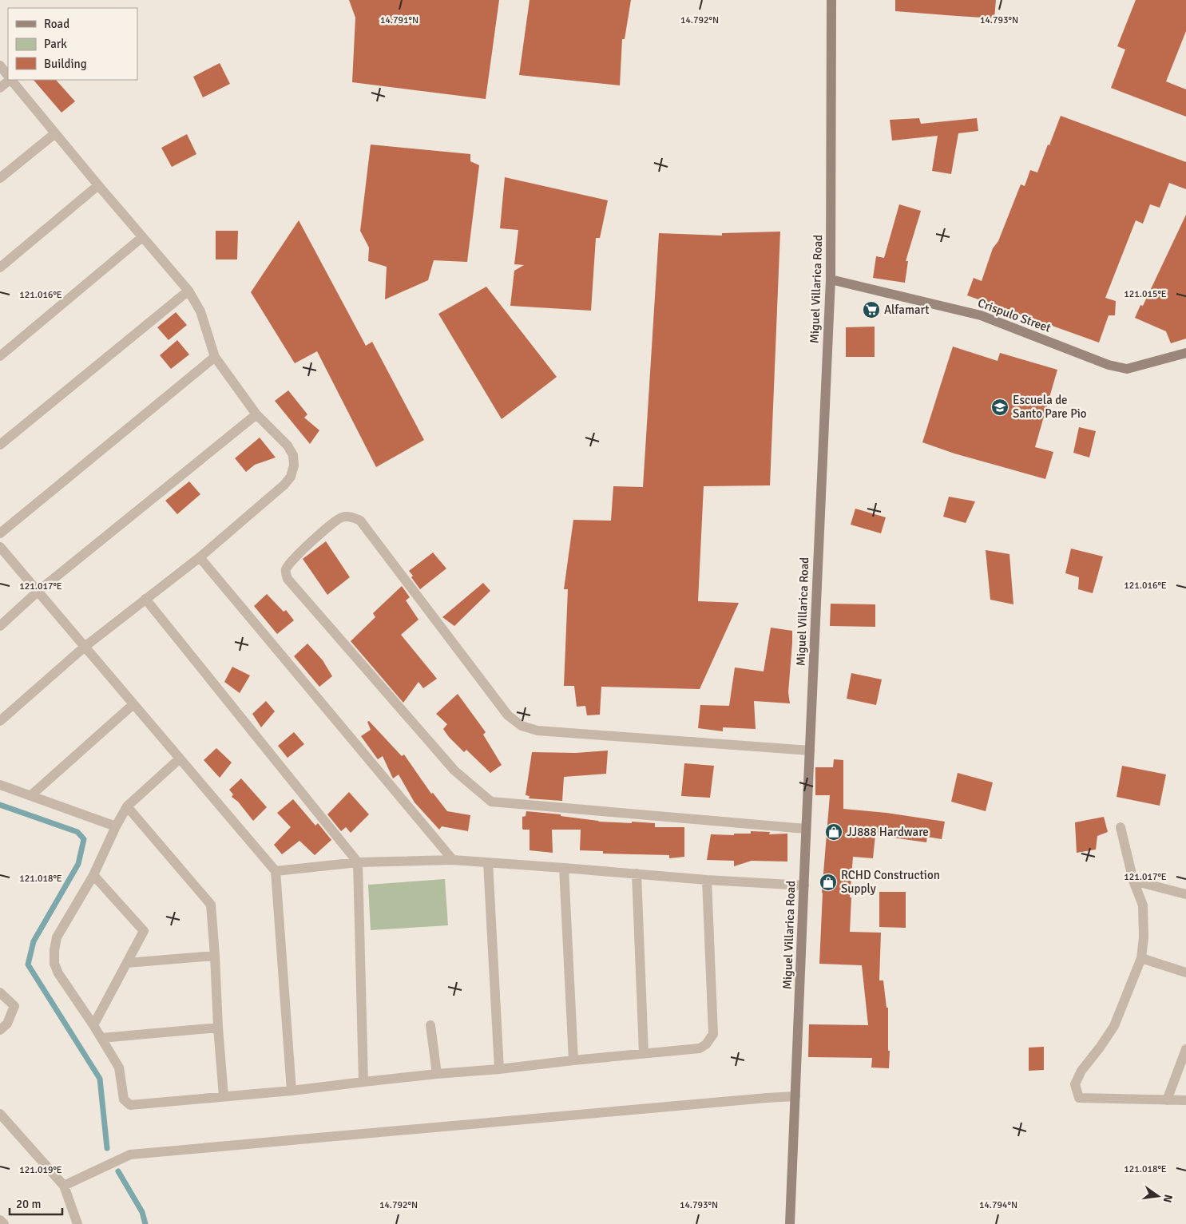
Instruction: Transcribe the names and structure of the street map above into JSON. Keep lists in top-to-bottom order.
{
  "streets": {
    "main road": ["Miguel Villarica Road", "Crispulo Street"]
  },
  "crossings": [
    ["Miguel Villarica Road", "Crispulo Street"]
  ],
  "places": {
    "supermarket": ["Alfamart"],
    "school or university": ["Escuela de Santo Pare Pio"],
    "shop": ["JJ888 Hardware", "RCHD Construction Supply"]
  },
  "legend": ["Road", "Park", "Building"],
  "scale_bar": "20 m",
  "north": "right",
  "coordinates": [
    "14.791°N",
    "14.792°N",
    "14.793°N",
    "121.015°E",
    "121.016°E",
    "121.017°E",
    "121.018°E",
    "121.019°E",
    "14.794°N"
  ]
}
